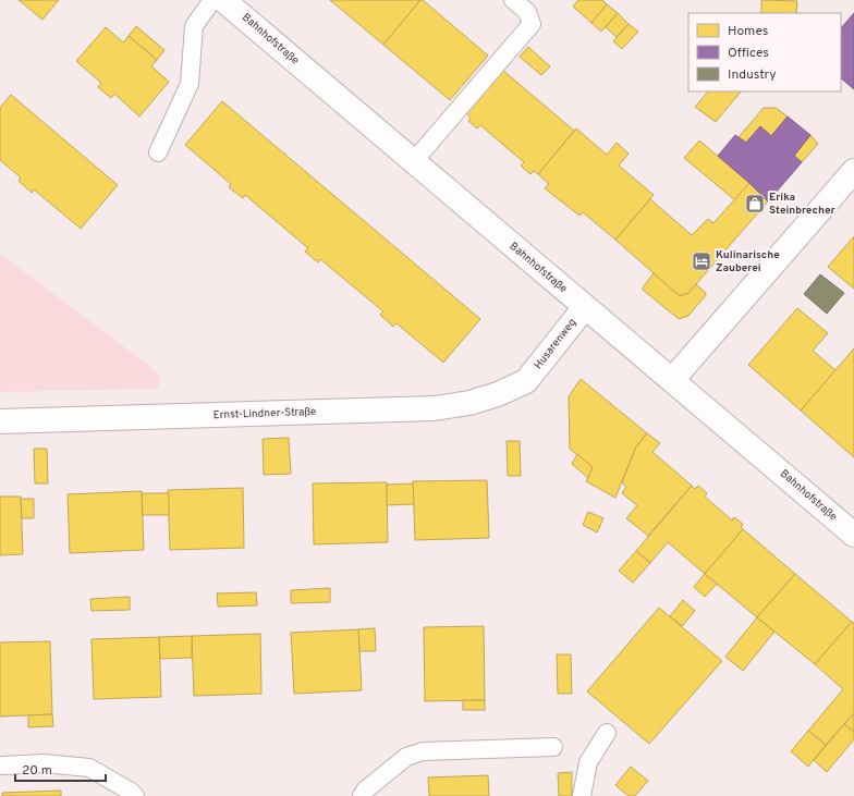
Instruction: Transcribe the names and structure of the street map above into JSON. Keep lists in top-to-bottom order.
{
  "streets": {
    "street": ["Bahnhofstraße", "Husarenweg", "Ernst-Lindner-Straße"]
  },
  "crossings": [
    ["Bahnhofstraße", "Husarenweg"],
    ["Husarenweg", "Ernst-Lindner-Straße"]
  ],
  "places": {
    "shop": ["Erika Steinbrecher"],
    "hotel": ["Kulinarische Zauberei"]
  },
  "legend": ["Homes", "Offices", "Industry"],
  "scale_bar": "20 m"
}
